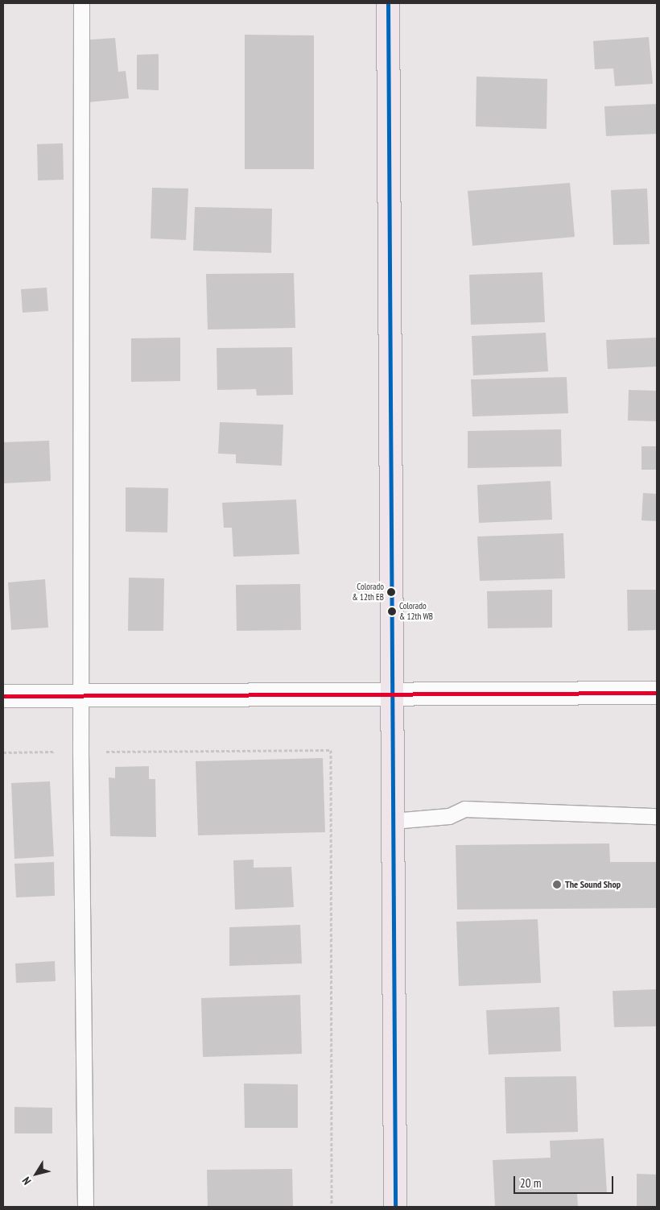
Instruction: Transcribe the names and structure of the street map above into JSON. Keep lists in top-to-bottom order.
{
  "places": ["Colorado & 12th EB", "Colorado & 12th WB", "The Sound Shop"],
  "scale_bar": "20 m",
  "north": "bottom left"
}
